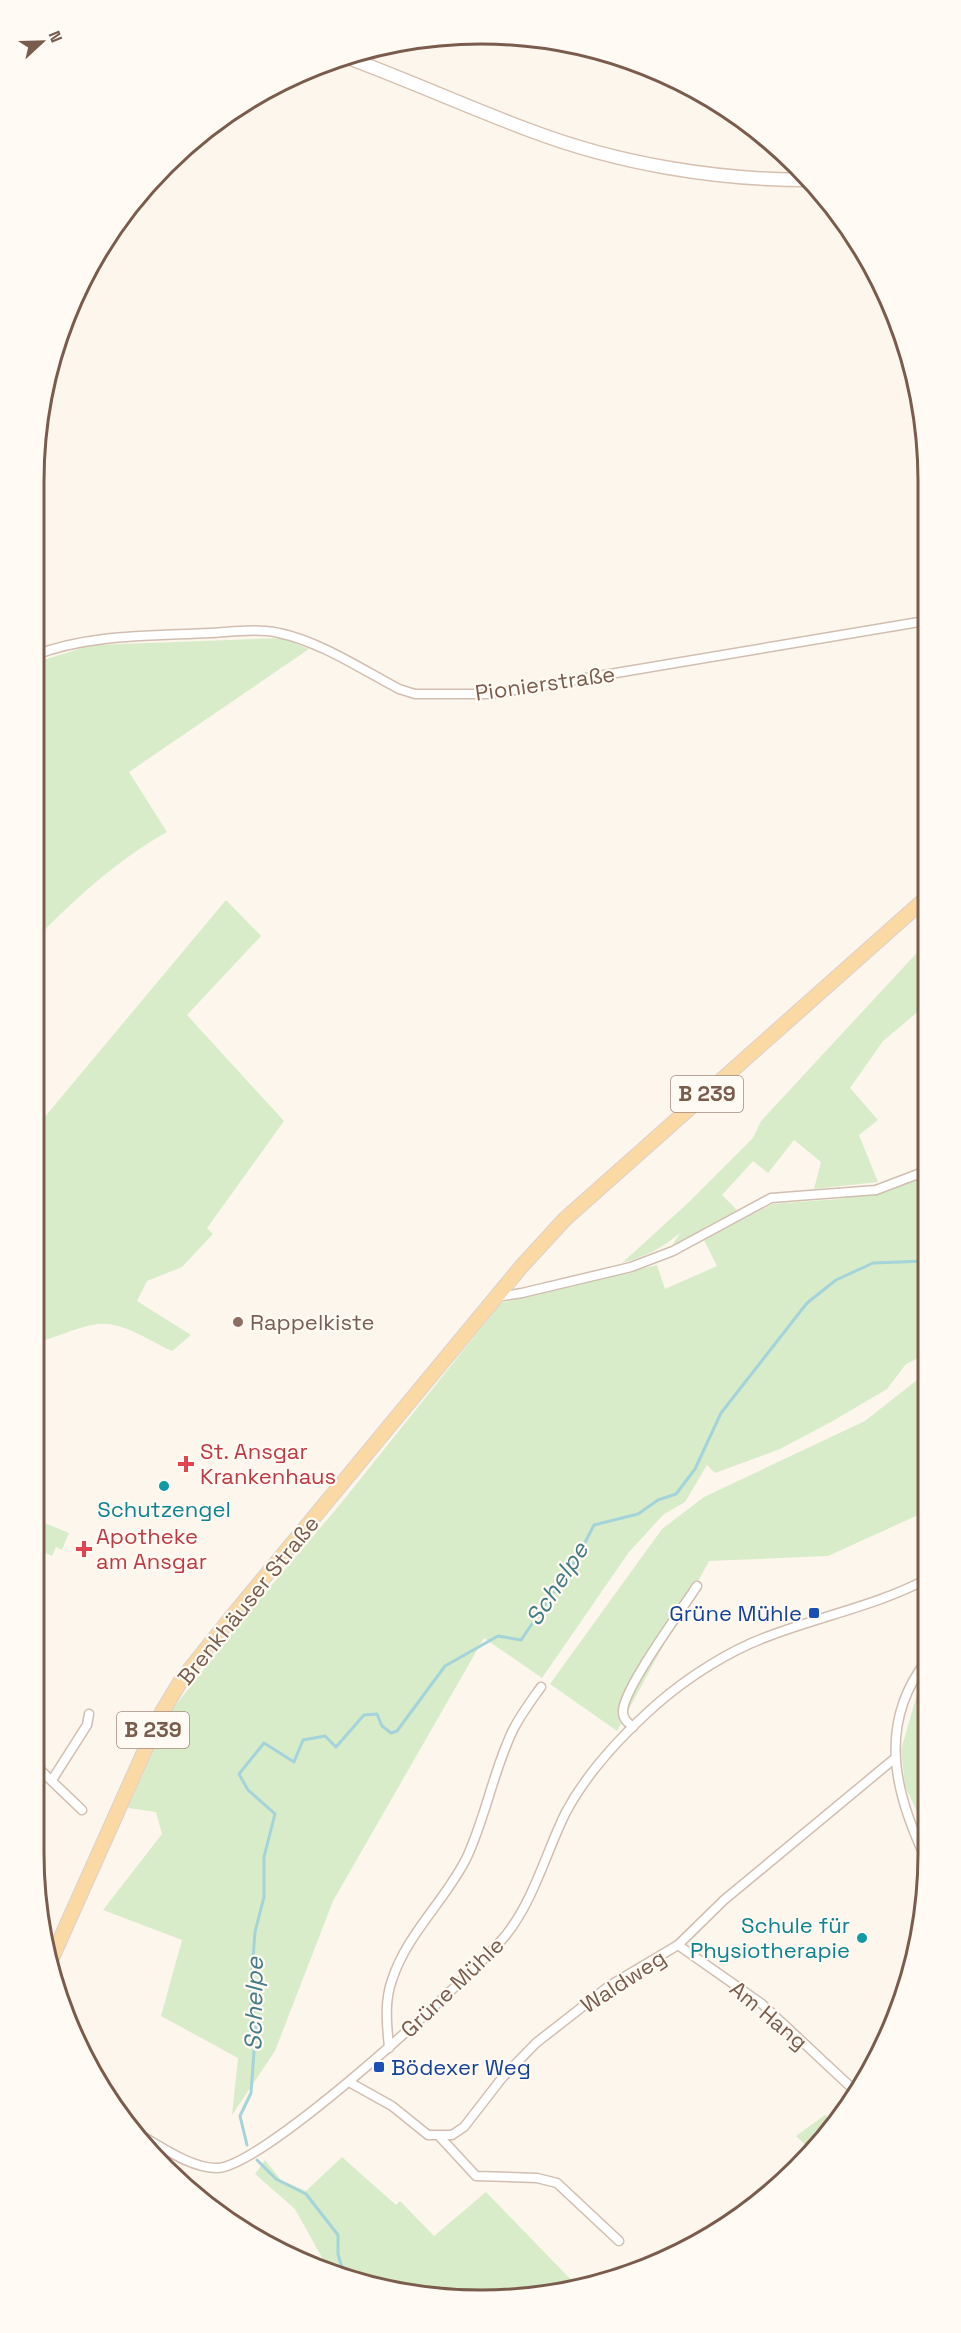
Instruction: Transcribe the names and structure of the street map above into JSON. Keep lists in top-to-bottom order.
{
  "streets": {
    "main road": ["B 239", "Brenkhäuser Straße"],
    "street": [
      "Pionierstraße",
      "Waldweg",
      "Grüne Mühle",
      "Am Hang"
    ]
  },
  "crossings": [
    ["B 239", "Brenkhäuser Straße"],
    ["Waldweg", "Am Hang"]
  ],
  "water": ["Schelpe"],
  "places": {
    "other": ["Rappelkiste", "Schutzengel", "Schule für Physiotherapie"],
    "health": ["St. Ansgar Krankenhaus", "Apotheke am Ansgar"],
    "transit": ["Grüne Mühle", "Bödexer Weg"]
  },
  "north": "right"
}
